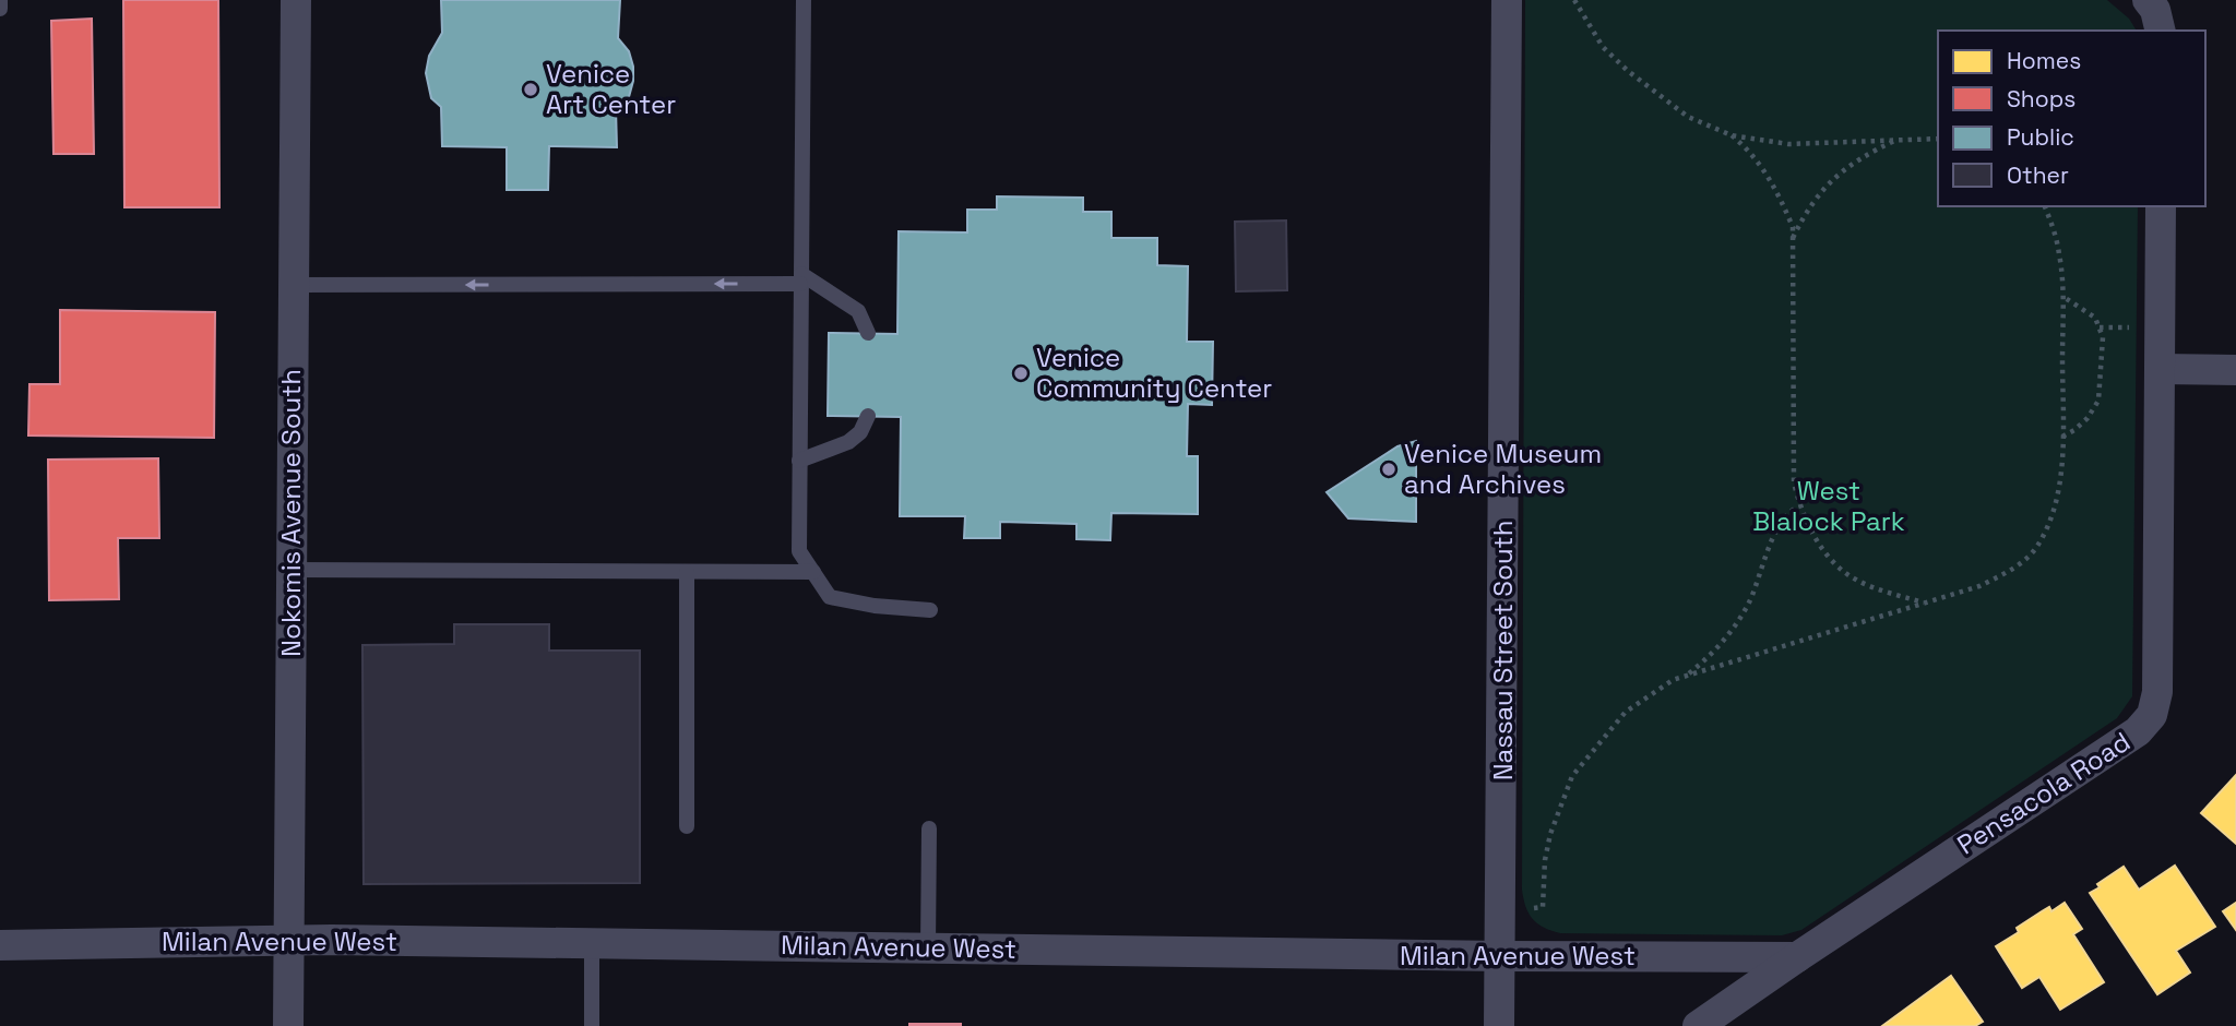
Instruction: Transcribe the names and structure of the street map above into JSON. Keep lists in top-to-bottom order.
{
  "streets": {
    "street": [
      "Nokomis Avenue South",
      "Nassau Street South",
      "Pensacola Road",
      "Milan Avenue West"
    ]
  },
  "crossings": [
    ["Nokomis Avenue South", "Milan Avenue West"],
    ["Nassau Street South", "Milan Avenue West"],
    ["Pensacola Road", "Milan Avenue West"]
  ],
  "parks": ["West Blalock Park"],
  "places": ["Venice Art Center", "Venice Community Center", "Venice Museum and Archives"],
  "legend": [
    "Homes",
    "Shops",
    "Public",
    "Other"
  ]
}
